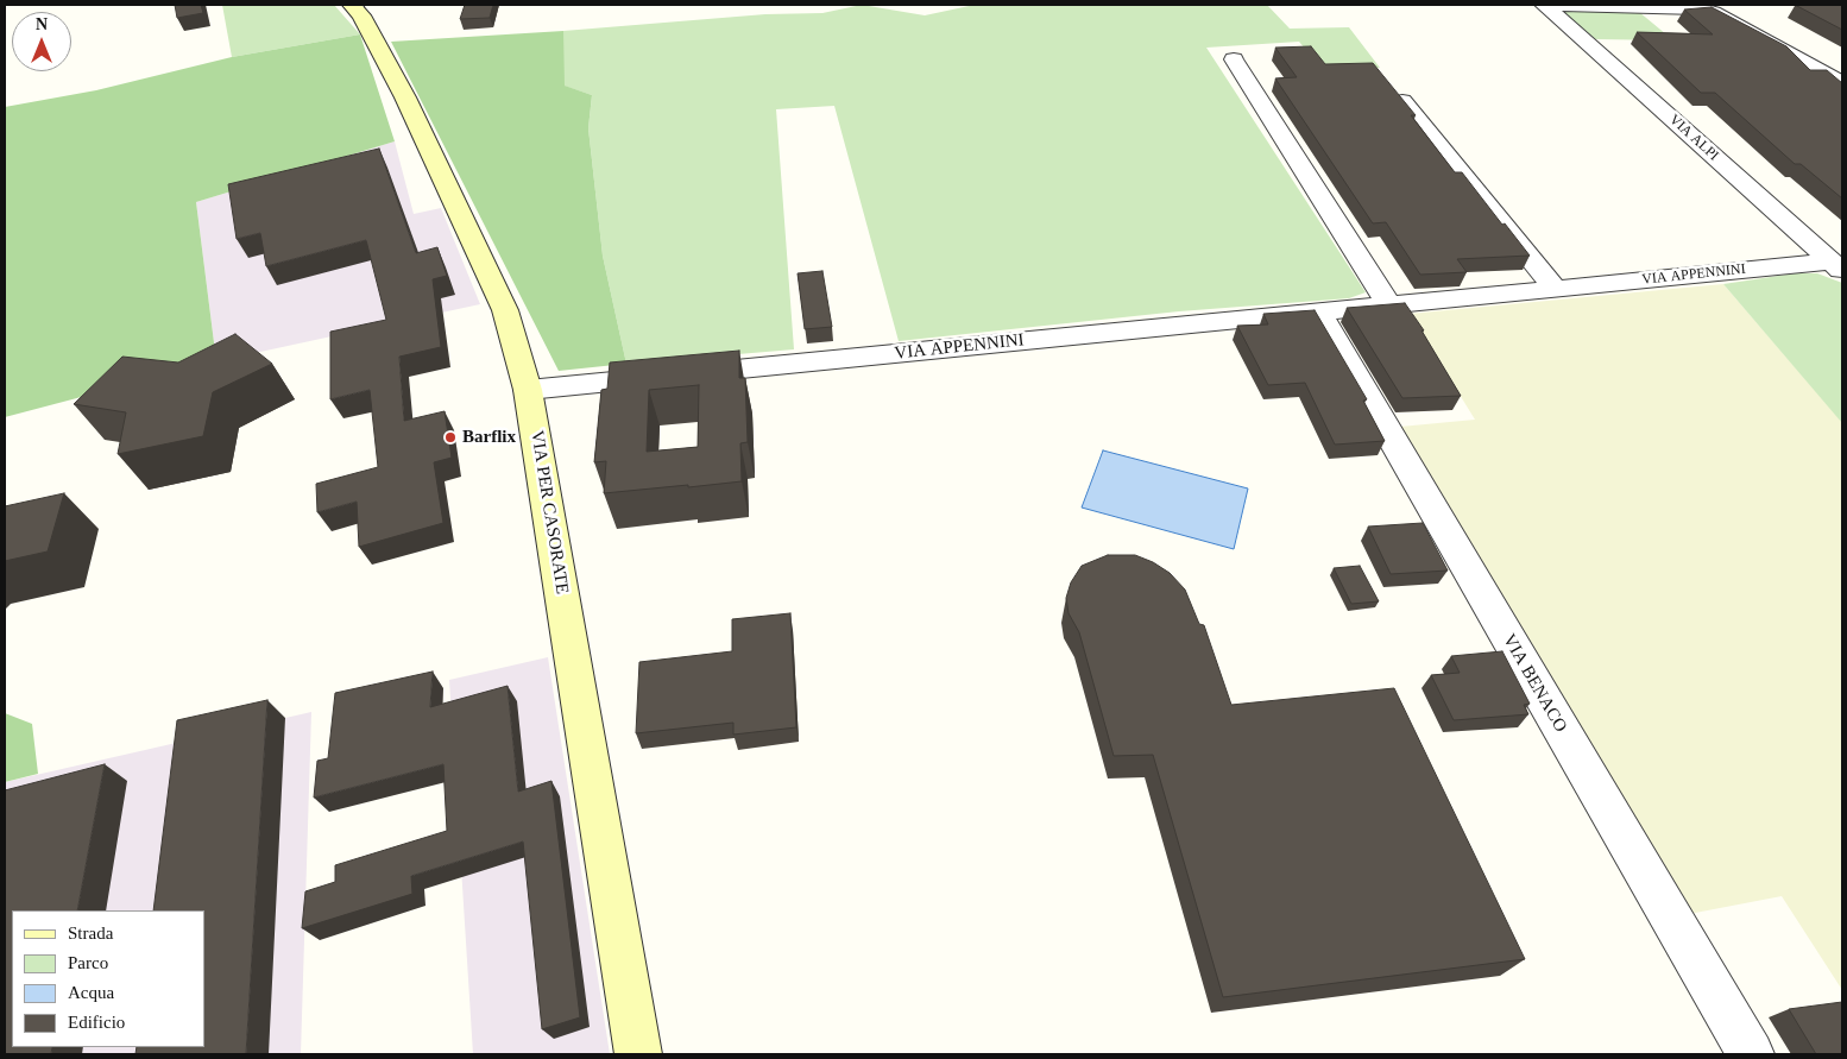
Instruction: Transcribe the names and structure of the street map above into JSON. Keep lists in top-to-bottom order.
{
  "streets": {
    "street": [
      "VIA ALPI",
      "VIA APPENNINI",
      "VIA PER CASORATE",
      "VIA BENACO"
    ]
  },
  "crossings": [
    ["VIA ALPI", "VIA APPENNINI"],
    ["VIA APPENNINI", "VIA PER CASORATE"],
    ["VIA APPENNINI", "VIA BENACO"]
  ],
  "places": ["Barflix"],
  "legend": [
    "Strada",
    "Parco",
    "Acqua",
    "Edificio"
  ],
  "north": "top"
}
